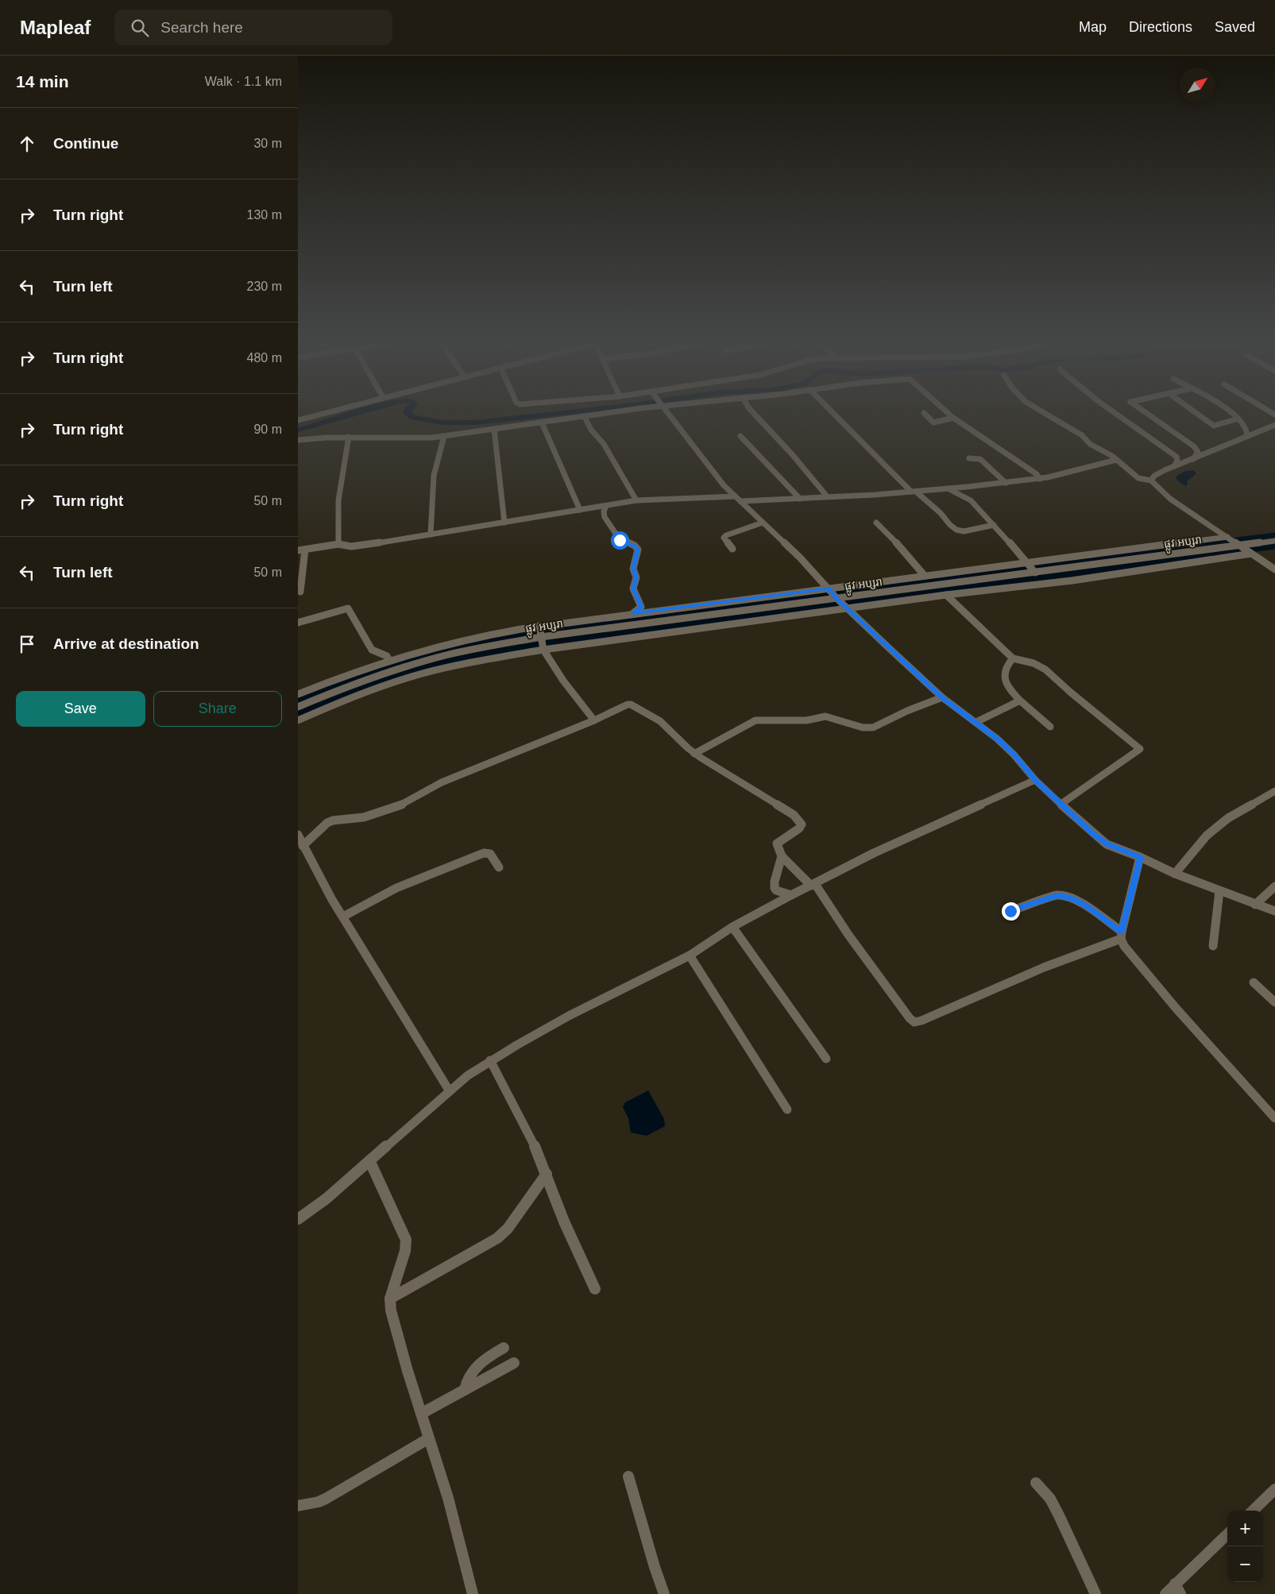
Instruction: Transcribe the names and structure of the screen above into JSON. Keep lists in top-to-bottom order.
{
  "streets": {
    "street": ["ផ្លូវ អប្សរា"]
  },
  "north": "top right",
  "page": {
    "header": "Mapleaf",
    "search": "Search here",
    "nav": ["Map", "Directions", "Saved"],
    "heading": ["14 min", "Walk · 1.1 km"],
    "list": [
      ["Continue", "30 m"],
      ["Turn right", "130 m"],
      ["Turn left", "230 m"],
      ["Turn right", "480 m"],
      ["Turn right", "90 m"],
      ["Turn right", "50 m"],
      ["Turn left", "50 m"],
      "Arrive at destination"
    ],
    "buttons": ["Save", "Share"],
    "map_buttons": ["+", "−"]
  }
}
